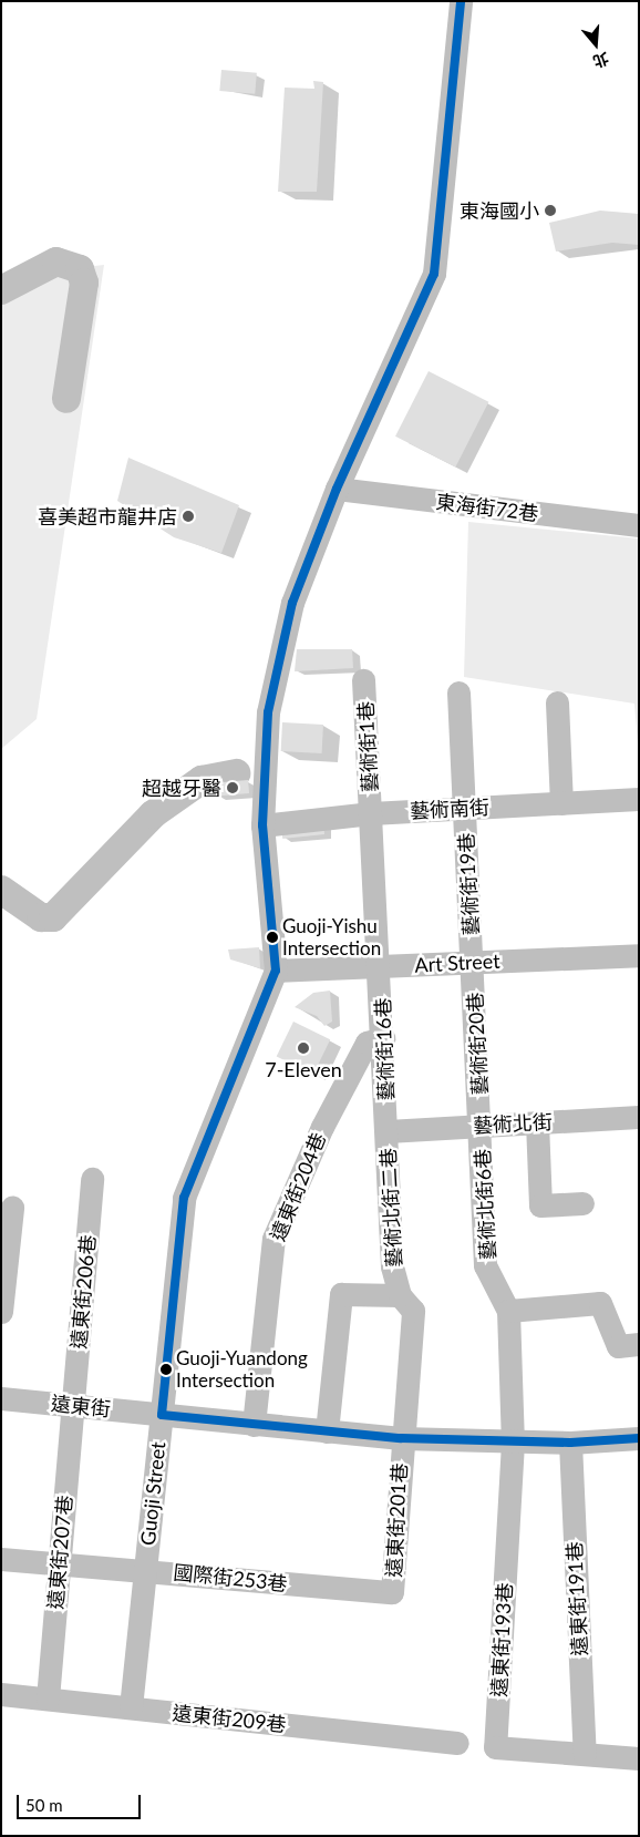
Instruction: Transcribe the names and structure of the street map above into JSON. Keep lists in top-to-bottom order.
{
  "streets": {
    "street": [
      "東海街72巷",
      "藝術街1巷",
      "藝術南街",
      "藝術街19巷",
      "Art Street",
      "藝術街20巷",
      "藝術街16巷",
      "藝術北街",
      "遠東街204巷",
      "藝術北街6巷",
      "藝術北街二巷",
      "遠東街206巷",
      "遠東街",
      "Guoji Street",
      "遠東街201巷",
      "遠東街207巷",
      "國際街253巷",
      "遠東街191巷",
      "遠東街193巷",
      "遠東街209巷"
    ]
  },
  "crossings": [
    ["東海街72巷", "Guoji Street"],
    ["藝術街1巷", "藝術南街"],
    ["藝術街1巷", "Art Street"],
    ["藝術街1巷", "藝術街16巷"],
    ["藝術南街", "藝術街19巷"],
    ["藝術南街", "Guoji Street"],
    ["藝術街19巷", "Art Street"],
    ["藝術街19巷", "藝術街20巷"],
    ["Art Street", "藝術街20巷"],
    ["Art Street", "藝術街16巷"],
    ["Art Street", "Guoji Street"],
    ["藝術街20巷", "藝術北街"],
    ["藝術街20巷", "藝術北街6巷"],
    ["藝術街16巷", "藝術北街"],
    ["藝術街16巷", "遠東街204巷"],
    ["藝術街16巷", "藝術北街二巷"],
    ["藝術北街", "藝術北街6巷"],
    ["藝術北街", "藝術北街二巷"],
    ["遠東街204巷", "遠東街"],
    ["藝術北街二巷", "遠東街"],
    ["藝術北街二巷", "遠東街201巷"],
    ["遠東街206巷", "遠東街"],
    ["遠東街206巷", "遠東街207巷"],
    ["遠東街", "Guoji Street"],
    ["遠東街", "遠東街201巷"],
    ["遠東街", "遠東街207巷"],
    ["遠東街", "遠東街191巷"],
    ["遠東街", "遠東街193巷"],
    ["Guoji Street", "國際街253巷"],
    ["Guoji Street", "遠東街209巷"],
    ["遠東街201巷", "國際街253巷"],
    ["遠東街207巷", "國際街253巷"],
    ["遠東街207巷", "遠東街209巷"],
    ["遠東街191巷", "遠東街193巷"]
  ],
  "places": [
    "東海國小",
    "喜美超市龍井店",
    "超越牙醫",
    "Guoji-Yishu Intersection",
    "7-Eleven",
    "Guoji-Yuandong Intersection"
  ],
  "scale_bar": "50 m",
  "north": "bottom"
}
